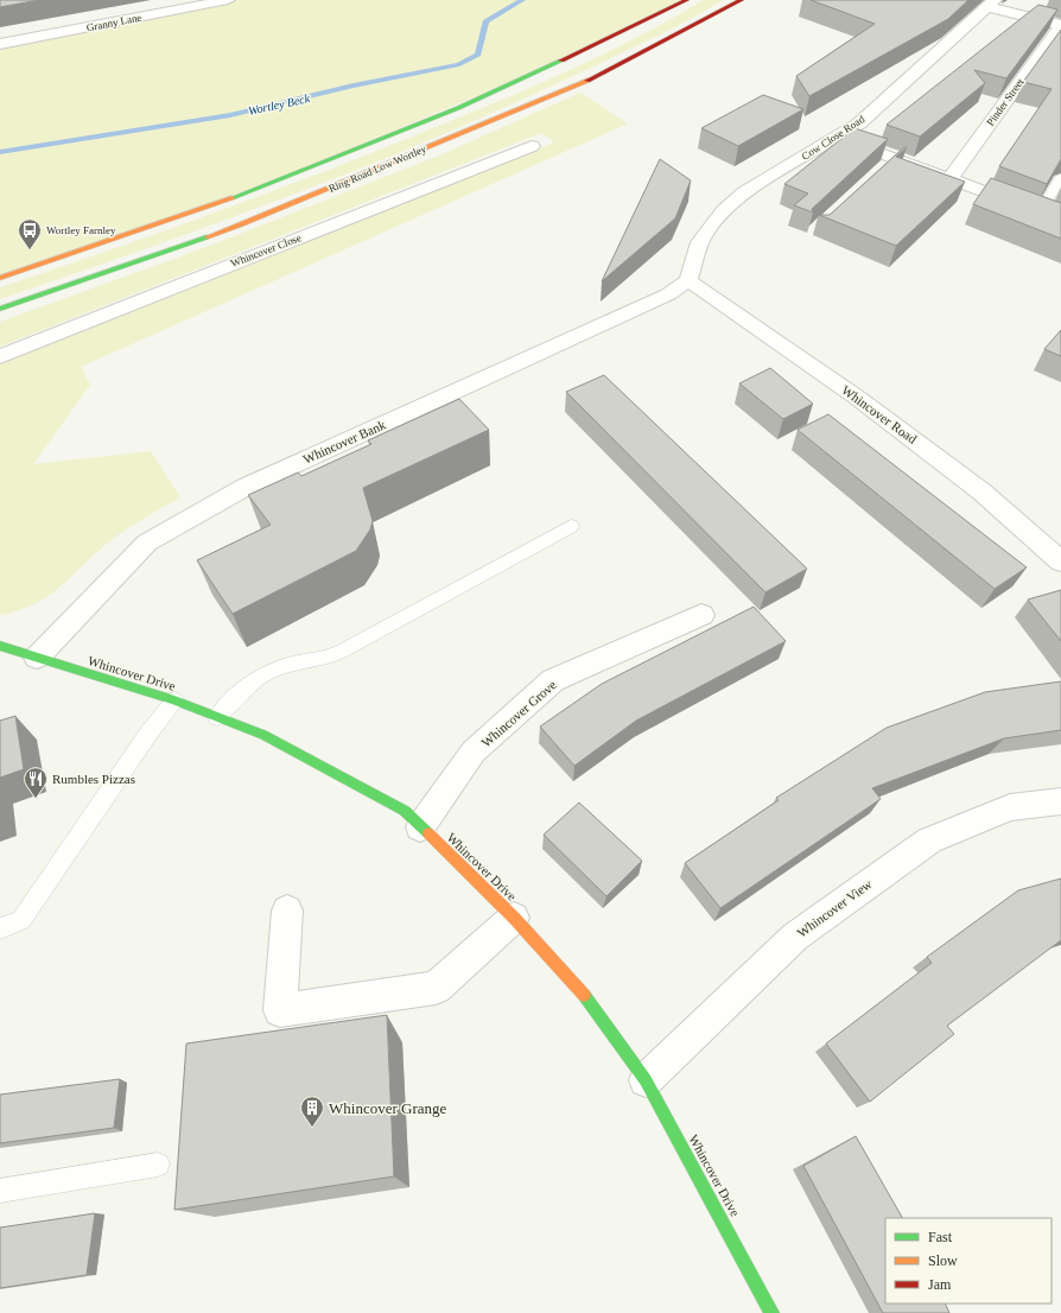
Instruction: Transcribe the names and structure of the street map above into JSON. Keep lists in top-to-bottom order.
{
  "streets": {
    "main road": ["Ring Road Low Wortley", "Whincover Drive"],
    "street": [
      "Granny Lane",
      "Pinder Street",
      "Cow Close Road",
      "Whincover Close",
      "Whincover Road",
      "Whincover Bank",
      "Whincover Grove",
      "Whincover View"
    ]
  },
  "crossings": [
    ["Cow Close Road", "Whincover Road"],
    ["Cow Close Road", "Whincover Bank"],
    ["Whincover Road", "Whincover Bank"],
    ["Whincover Bank", "Whincover Drive"],
    ["Whincover Drive", "Whincover Grove"],
    ["Whincover Drive", "Whincover View"]
  ],
  "water": ["Wortley Beck"],
  "places": {
    "bus stop": ["Wortley Farnley"],
    "restaurant": ["Rumbles Pizzas"],
    "building": ["Whincover Grange"]
  },
  "legend": ["Fast", "Slow", "Jam"]
}
